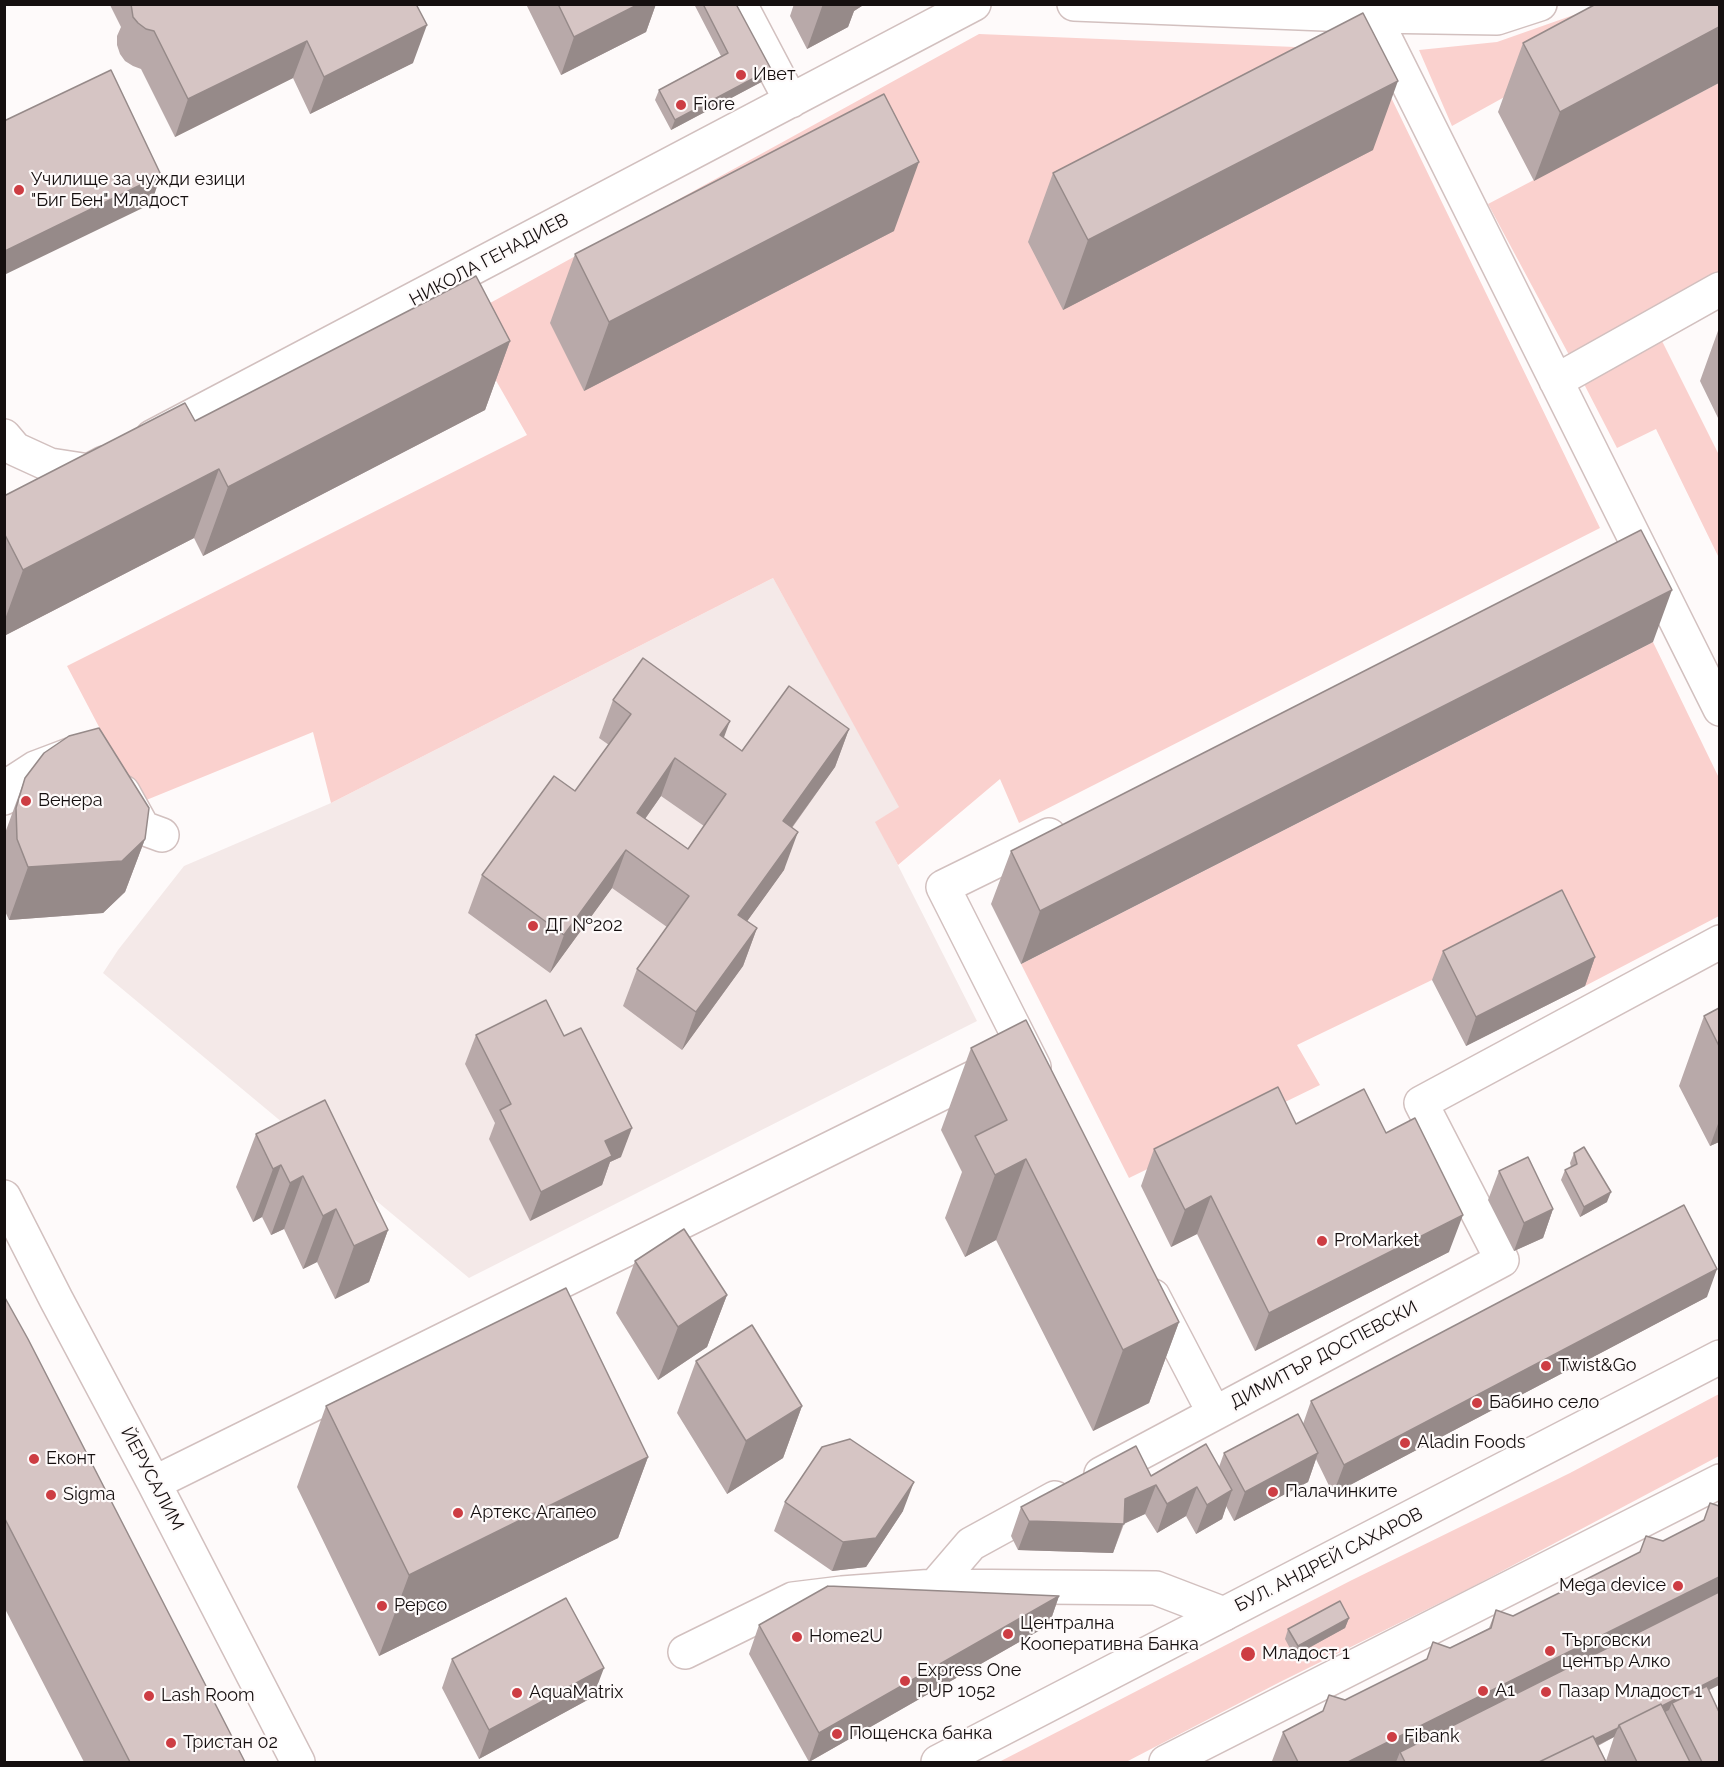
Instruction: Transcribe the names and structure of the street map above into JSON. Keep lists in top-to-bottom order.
{
  "streets": {
    "street": [
      "НИКОЛА ГЕНАДИЕВ",
      "ДИМИТЪР ДОСПЕВСКИ",
      "ЙЕРУСАЛИМ",
      "БУЛ. АНДРЕЙ САХАРОВ"
    ]
  },
  "places": [
    "Ивет",
    "Fiore",
    "Училище за чужди езици \"Биг Бен\" Младост",
    "Венера",
    "ДГ №202",
    "ProMarket",
    "Twist&Go",
    "Бабино село",
    "Aladin Foods",
    "Еконт",
    "Палачинките",
    "Sigma",
    "Артекс Агапео",
    "Mega device",
    "Pepco",
    "Централна Кооперативна Банка",
    "Home2U",
    "Търговски център Алко",
    "Младост 1",
    "Express One PUP 1052",
    "A1",
    "Пазар Младост 1",
    "AquaMatrix",
    "Lash Room",
    "Пощенска банка",
    "Fibank",
    "Тристан 02"
  ]
}
